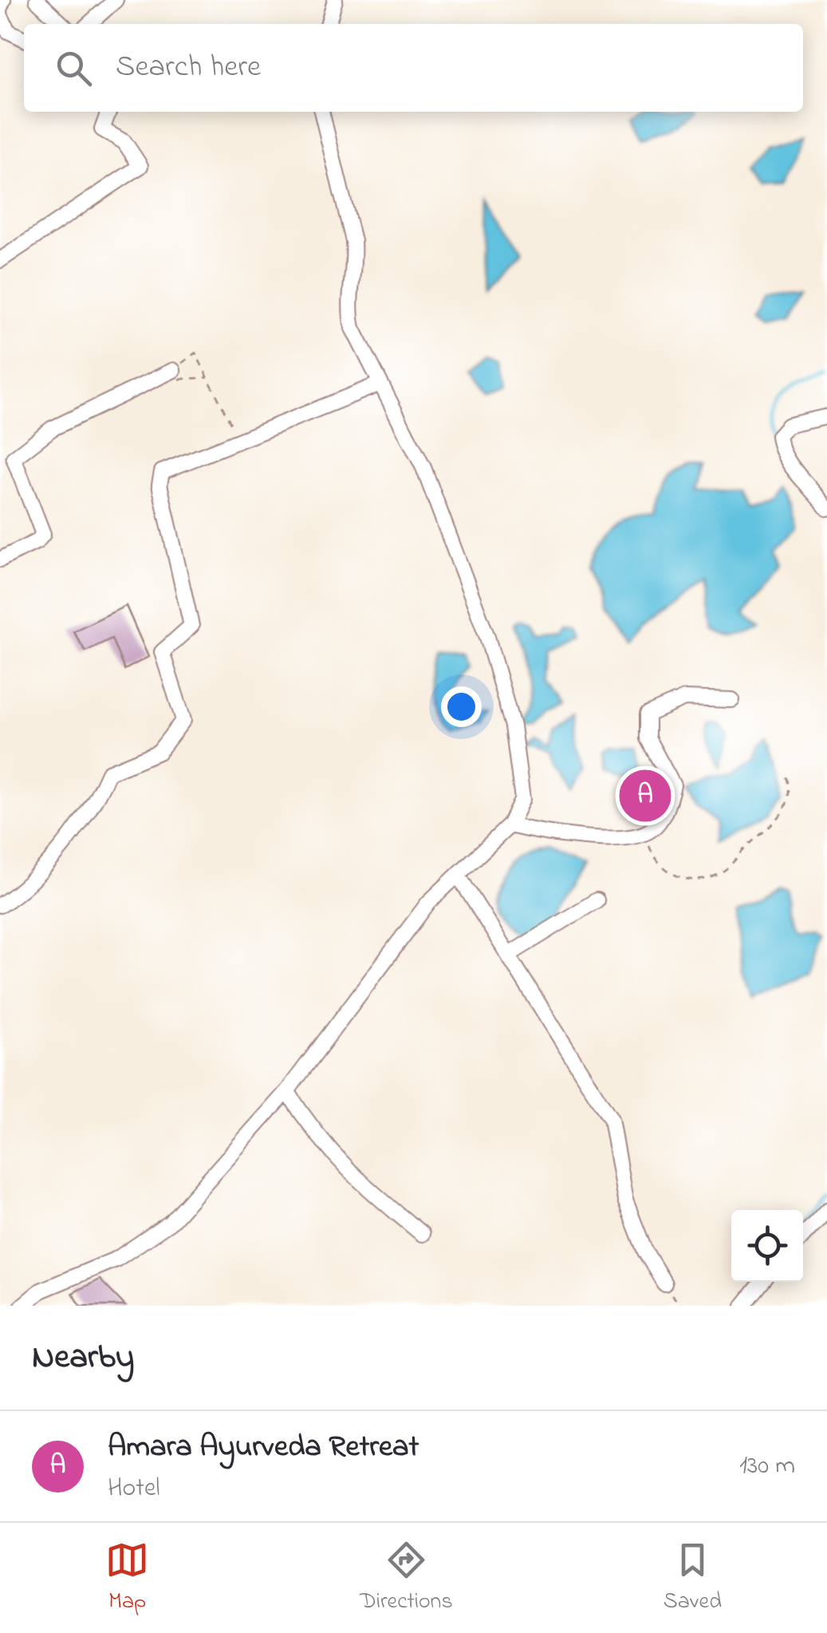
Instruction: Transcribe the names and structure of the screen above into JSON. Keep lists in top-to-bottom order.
{
  "page": {
    "search": "Search here",
    "pins": "A",
    "heading": "Nearby",
    "list": [
      {
        "mark": "A",
        "name": "Amara Ayurveda Retreat",
        "note": "Hotel",
        "value": "130 m"
      }
    ],
    "nav": ["Map", "Directions", "Saved"]
  }
}
